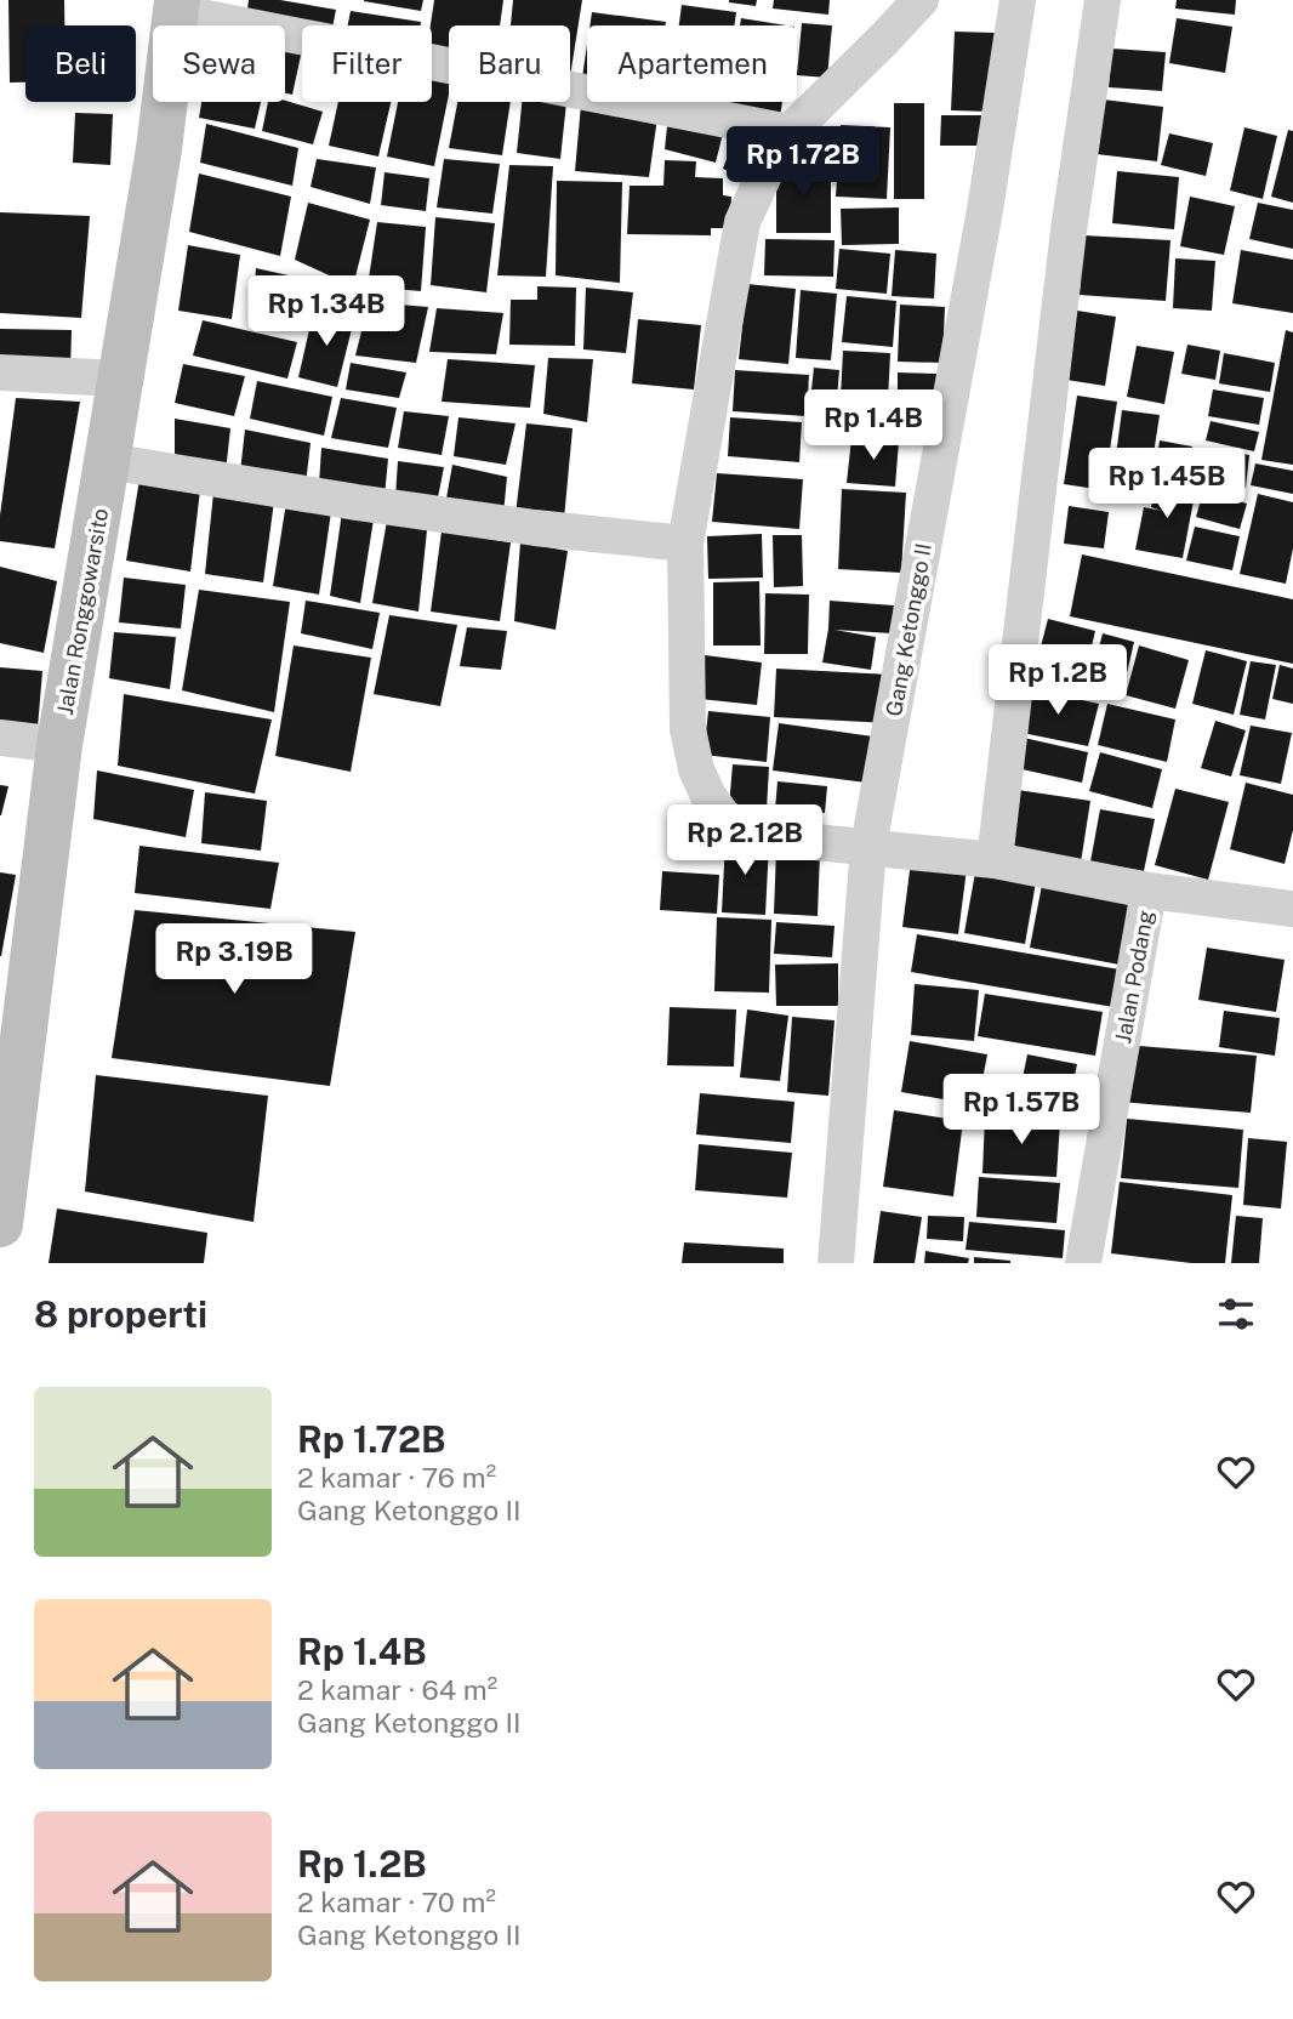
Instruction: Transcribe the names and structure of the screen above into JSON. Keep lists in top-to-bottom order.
{
  "streets": {
    "street": ["Jalan Ronggowarsito", "Gang Ketonggo II", "Jalan Podang"]
  },
  "page": {
    "chip": [
      "Beli",
      "Sewa",
      "Filter",
      "Baru",
      "Apartemen"
    ],
    "price": [
      "Rp 1.72B",
      "Rp 1.34B",
      "Rp 1.4B",
      "Rp 1.45B",
      "Rp 1.2B",
      "Rp 2.12B",
      "Rp 3.19B",
      "Rp 1.57B"
    ],
    "heading": "8 properti",
    "list": [
      {
        "name": "Rp 1.72B",
        "note": "2 kamar · 76 m² · Gang Ketonggo II"
      },
      {
        "name": "Rp 1.4B",
        "note": "2 kamar · 64 m² · Gang Ketonggo II"
      },
      {
        "name": "Rp 1.2B",
        "note": "2 kamar · 70 m² · Gang Ketonggo II"
      }
    ]
  }
}
